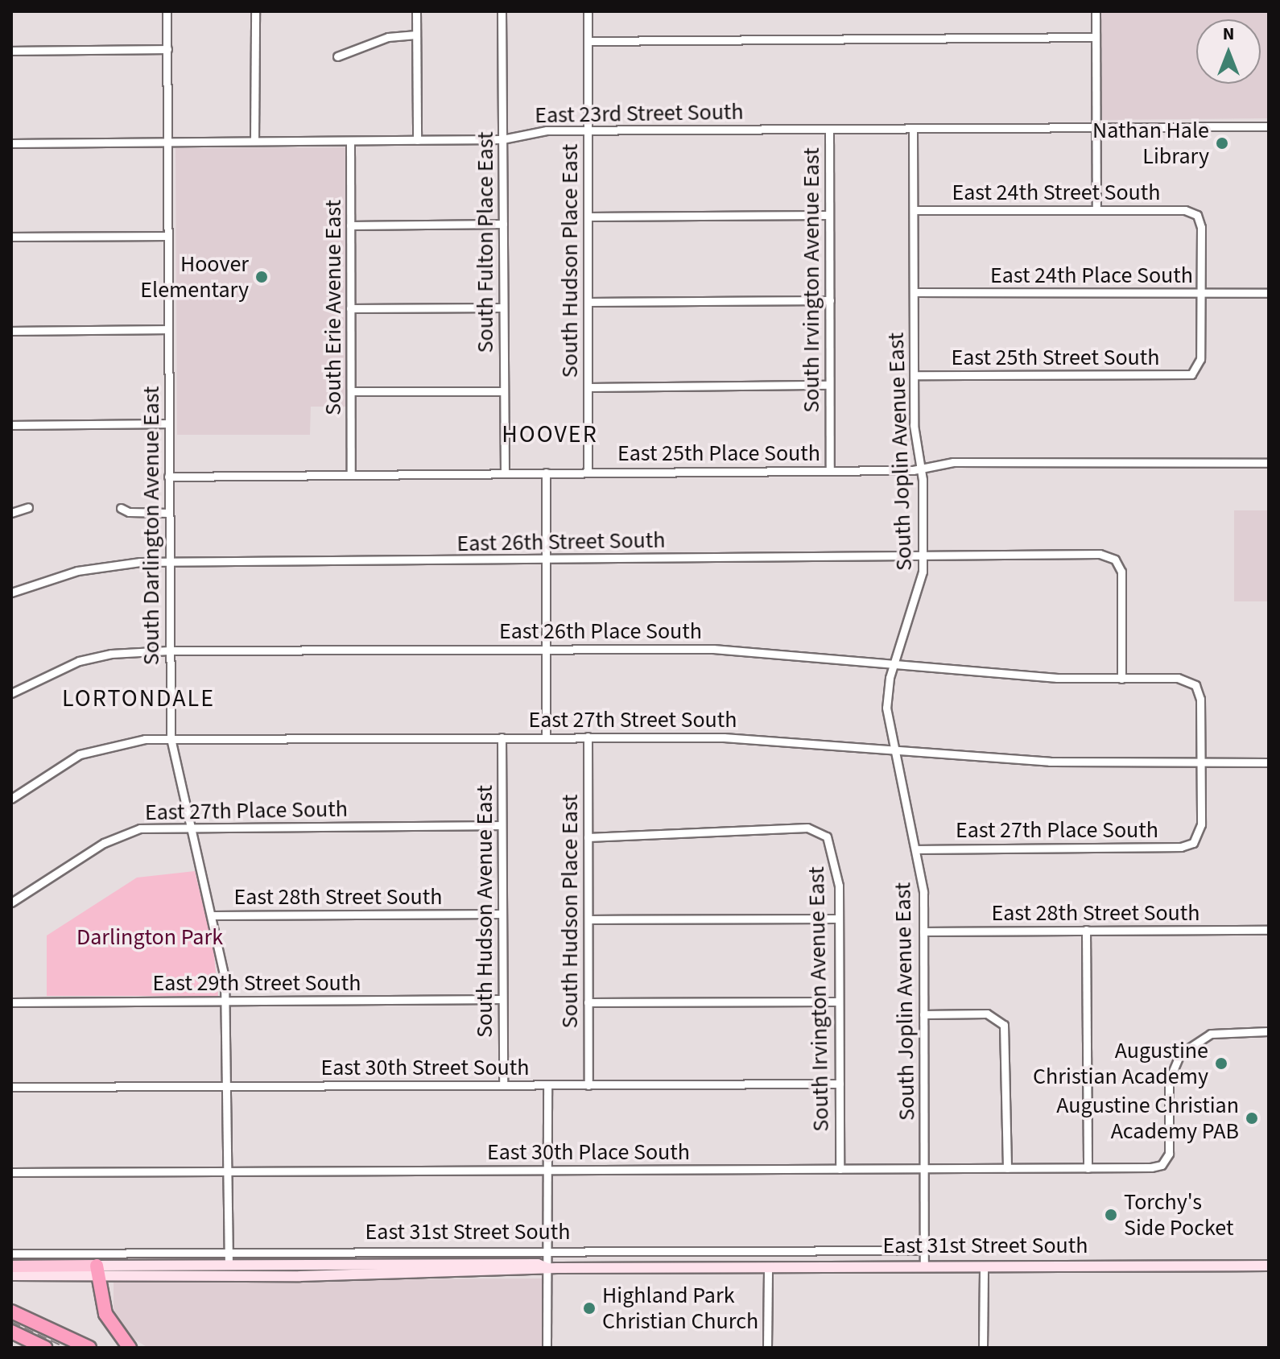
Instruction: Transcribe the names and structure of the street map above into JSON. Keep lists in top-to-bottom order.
{
  "streets": {
    "main road": ["East 31st Street South"],
    "street": [
      "East 23rd Street South",
      "East 24th Street South",
      "South Fulton Place East",
      "South Hudson Place East",
      "East 24th Place South",
      "South Irvington Avenue East",
      "South Erie Avenue East",
      "East 25th Street South",
      "South Joplin Avenue East",
      "East 25th Place South",
      "South Darlington Avenue East",
      "East 26th Street South",
      "East 26th Place South",
      "East 27th Street South",
      "East 27th Place South",
      "East 28th Street South",
      "South Hudson Avenue East",
      "East 29th Street South",
      "East 30th Street South",
      "East 30th Place South"
    ]
  },
  "crossings": [
    ["East 23rd Street South", "South Fulton Place East"],
    ["East 23rd Street South", "South Hudson Place East"],
    ["East 23rd Street South", "South Irvington Avenue East"],
    ["East 23rd Street South", "South Erie Avenue East"],
    ["East 23rd Street South", "South Joplin Avenue East"],
    ["East 23rd Street South", "South Darlington Avenue East"],
    ["East 24th Street South", "East 24th Place South"],
    ["East 24th Street South", "East 25th Street South"],
    ["East 24th Street South", "South Joplin Avenue East"],
    ["South Fulton Place East", "East 25th Place South"],
    ["South Hudson Place East", "South Irvington Avenue East"],
    ["South Hudson Place East", "East 25th Place South"],
    ["South Hudson Place East", "East 27th Street South"],
    ["South Hudson Place East", "East 30th Street South"],
    ["East 24th Place South", "East 25th Street South"],
    ["East 24th Place South", "South Joplin Avenue East"],
    ["South Irvington Avenue East", "East 25th Place South"],
    ["South Irvington Avenue East", "East 30th Street South"],
    ["South Irvington Avenue East", "East 30th Place South"],
    ["South Erie Avenue East", "East 25th Place South"],
    ["East 25th Street South", "South Joplin Avenue East"],
    ["South Joplin Avenue East", "East 25th Place South"],
    ["South Joplin Avenue East", "East 26th Street South"],
    ["South Joplin Avenue East", "East 26th Place South"],
    ["South Joplin Avenue East", "East 27th Street South"],
    ["South Joplin Avenue East", "East 27th Place South"],
    ["South Joplin Avenue East", "East 28th Street South"],
    ["South Joplin Avenue East", "East 30th Place South"],
    ["South Joplin Avenue East", "East 31st Street South"],
    ["East 25th Place South", "South Darlington Avenue East"],
    ["South Darlington Avenue East", "East 26th Street South"],
    ["South Darlington Avenue East", "East 26th Place South"],
    ["South Darlington Avenue East", "East 27th Street South"],
    ["South Darlington Avenue East", "East 27th Place South"],
    ["South Darlington Avenue East", "East 28th Street South"],
    ["South Darlington Avenue East", "East 29th Street South"],
    ["South Darlington Avenue East", "East 30th Street South"],
    ["South Darlington Avenue East", "East 30th Place South"],
    ["South Darlington Avenue East", "East 31st Street South"],
    ["East 26th Street South", "East 26th Place South"],
    ["East 26th Place South", "East 27th Street South"],
    ["East 26th Place South", "East 27th Place South"],
    ["East 27th Street South", "East 27th Place South"],
    ["East 27th Street South", "South Hudson Avenue East"],
    ["East 27th Place South", "South Hudson Avenue East"],
    ["East 28th Street South", "South Hudson Avenue East"],
    ["South Hudson Avenue East", "East 29th Street South"],
    ["South Hudson Avenue East", "East 30th Street South"]
  ],
  "districts": ["HOOVER", "LORTONDALE"],
  "parks": ["Darlington Park"],
  "places": [
    "Nathan Hale Library",
    "Hoover Elementary",
    "Augustine Christian Academy",
    "Augustine Christian Academy PAB",
    "Torchy's Side Pocket",
    "Highland Park Christian Church"
  ],
  "north": "top"
}
